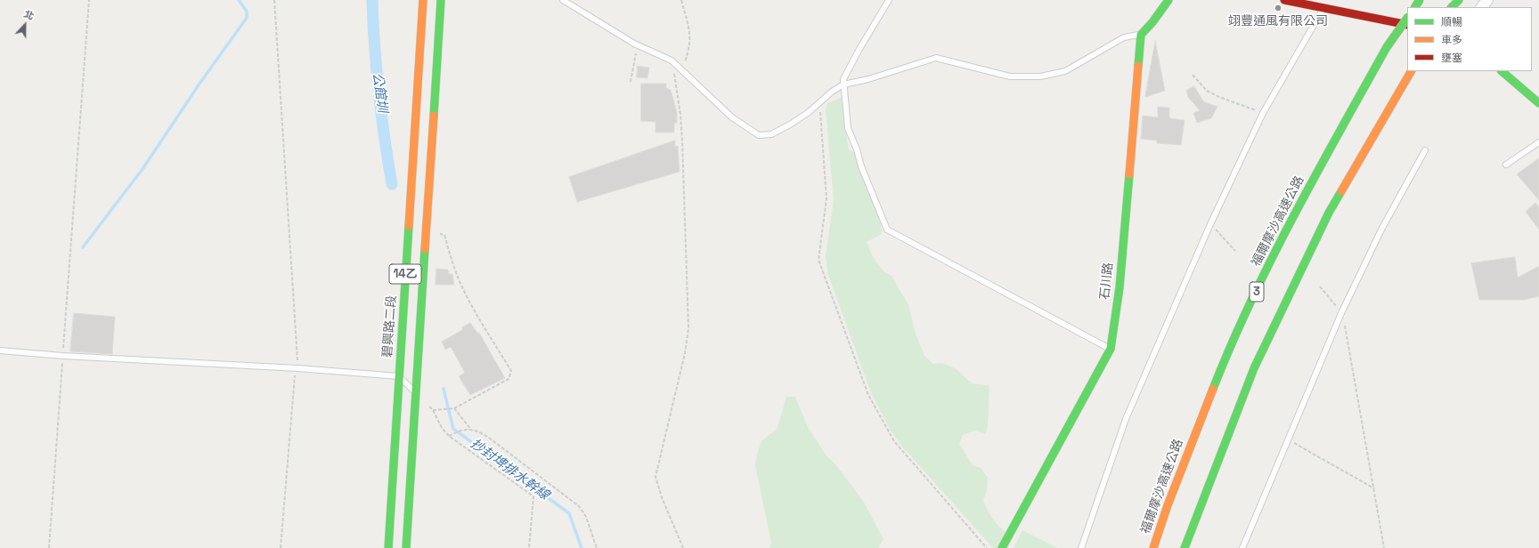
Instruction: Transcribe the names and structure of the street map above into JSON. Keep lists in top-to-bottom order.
{
  "streets": {
    "main road": [
      "福爾摩沙高速公路",
      "14乙",
      "石川路",
      "3",
      "碧興路二段"
    ]
  },
  "water": ["公館圳", "抄封埤排水幹線"],
  "places": ["翊豐通風有限公司"],
  "legend": ["順暢", "車多", "壅塞"],
  "north": "top"
}
